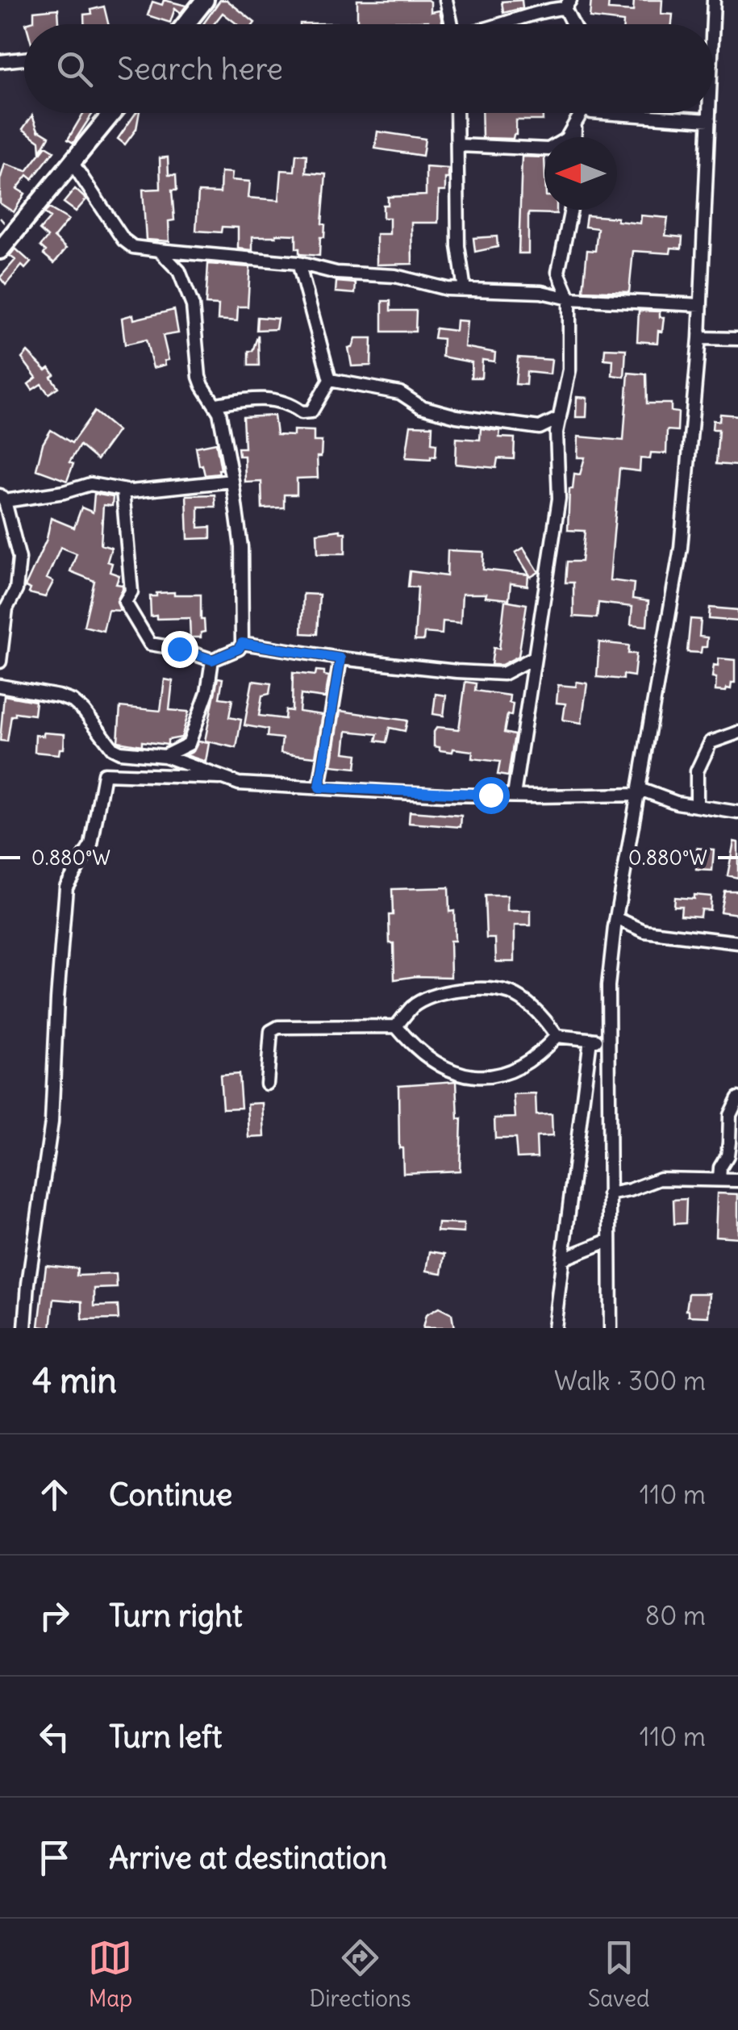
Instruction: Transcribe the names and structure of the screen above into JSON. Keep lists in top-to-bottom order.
{
  "north": "left",
  "page": {
    "search": "Search here",
    "heading": ["4 min", "Walk · 300 m"],
    "list": [
      ["Continue", "110 m"],
      ["Turn right", "80 m"],
      ["Turn left", "110 m"],
      "Arrive at destination"
    ],
    "nav": ["Map", "Directions", "Saved"]
  },
  "coordinates": ["0.880°W"]
}
